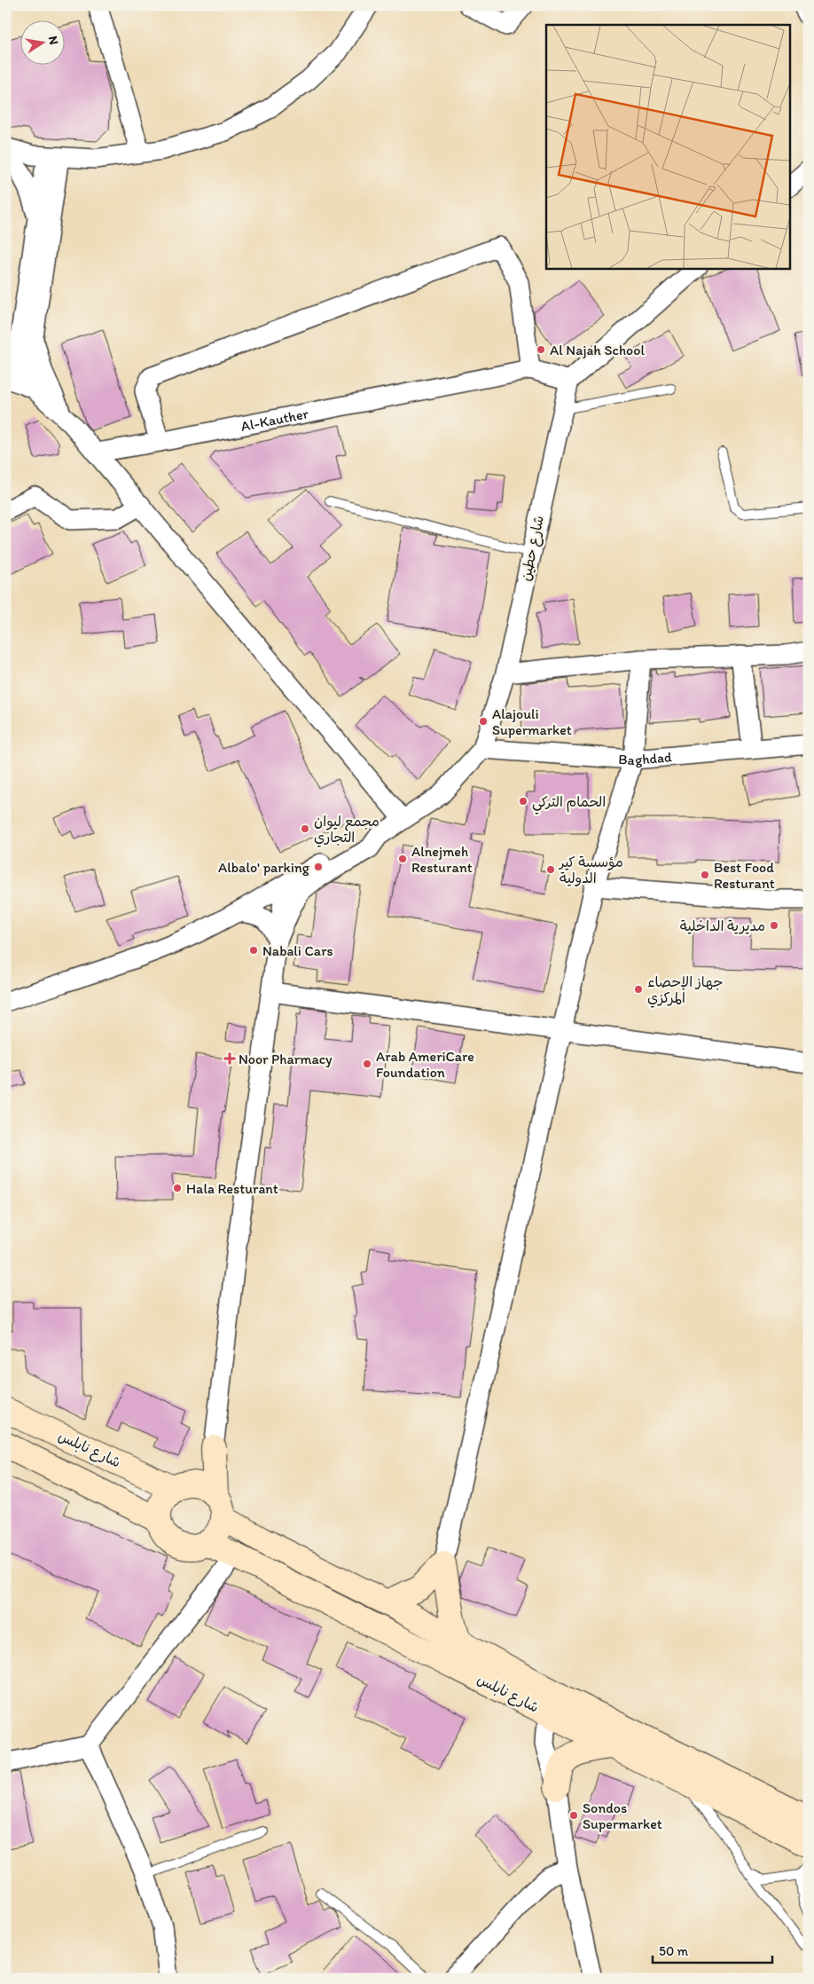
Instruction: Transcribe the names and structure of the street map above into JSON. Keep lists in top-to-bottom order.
{
  "streets": {
    "main road": ["شارع نابلس"],
    "street": ["Al-Kauther", "شارع حطين", "Baghdad"]
  },
  "crossings": [
    ["Al-Kauther", "شارع حطين"],
    ["شارع حطين", "Baghdad"]
  ],
  "places": {
    "other": [
      "Al Najah School",
      "Alajouli Supermarket",
      "الحمام التركي",
      "مجمع ليوان التجاري",
      "Alnejmeh Resturant",
      "Albalo' parking",
      "مؤسسة كير الدولية",
      "Best Food Resturant",
      "مديرية الداخلية",
      "Nabali Cars",
      "جهاز الإحصاء المركزي",
      "Arab AmeriCare Foundation",
      "Hala Resturant",
      "Sondos Supermarket"
    ],
    "health": ["Noor Pharmacy"]
  },
  "scale_bar": "50 m",
  "north": "right"
}
